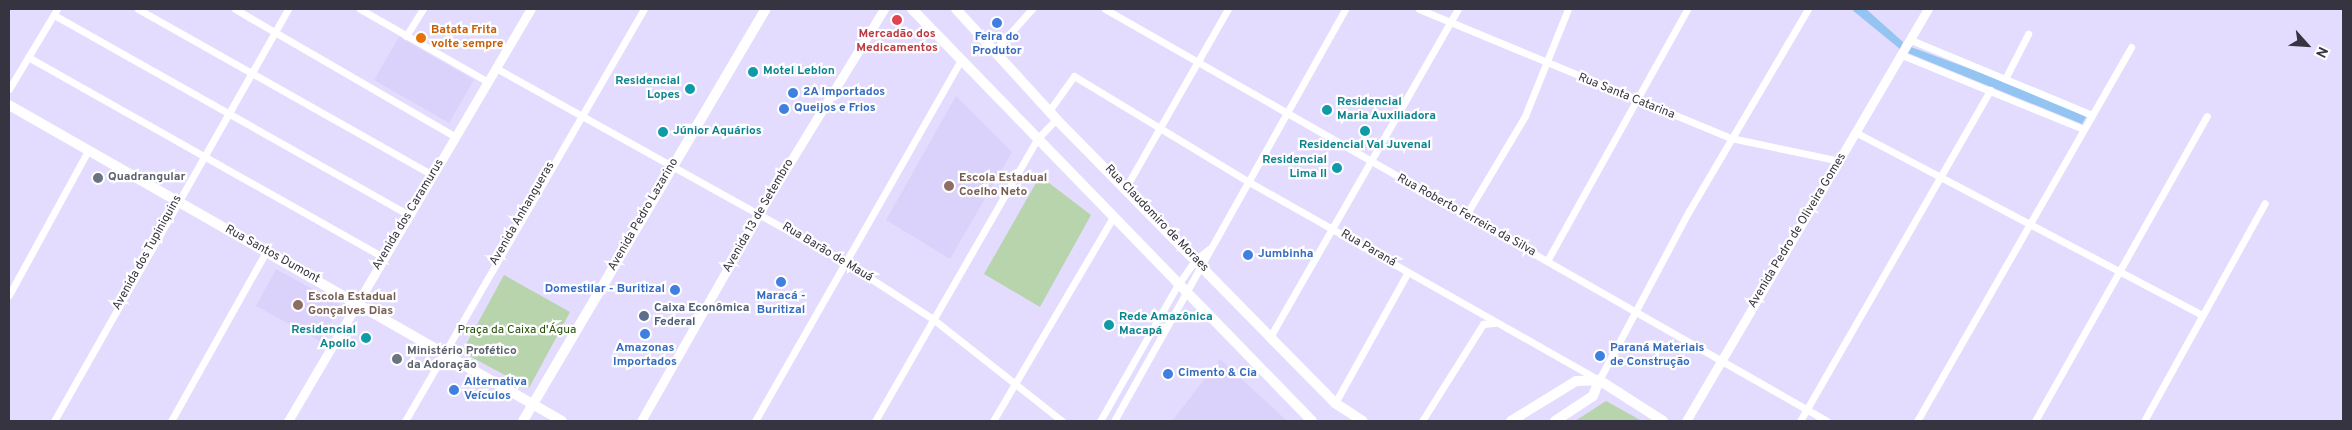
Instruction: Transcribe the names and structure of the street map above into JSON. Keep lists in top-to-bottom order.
{
  "streets": {
    "main road": [
      "Avenida Pedro Lazarino",
      "Rua Claudomiro de Moraes",
      "Rua Paraná",
      "Rua Santos Dumont"
    ],
    "street": [
      "Rua Santa Catarina",
      "Avenida Anhangueras",
      "Avenida dos Caramurus",
      "Avenida 13 de Setembro",
      "Rua Roberto Ferreira da Silva",
      "Avenida Pedro de Oliveira Gomes",
      "Avenida dos Tupiniquins",
      "Rua Barão de Mauá"
    ]
  },
  "crossings": [
    ["Rua Santa Catarina", "Avenida Pedro de Oliveira Gomes"],
    ["Avenida Anhangueras", "Rua Barão de Mauá"],
    ["Avenida Anhangueras", "Rua Santos Dumont"],
    ["Avenida dos Caramurus", "Rua Barão de Mauá"],
    ["Avenida dos Caramurus", "Rua Santos Dumont"],
    ["Avenida Pedro Lazarino", "Rua Barão de Mauá"],
    ["Avenida Pedro Lazarino", "Rua Santos Dumont"],
    ["Avenida 13 de Setembro", "Rua Barão de Mauá"],
    ["Rua Roberto Ferreira da Silva", "Avenida Pedro de Oliveira Gomes"],
    ["Rua Claudomiro de Moraes", "Rua Paraná"],
    ["Avenida dos Tupiniquins", "Rua Santos Dumont"]
  ],
  "parks": ["Praça da Caixa d'Água"],
  "places": [
    "Mercadão dos Medicamentos",
    "Feira do Produtor",
    "Batata Frita volte sempre",
    "Motel Leblon",
    "Residencial Lopes",
    "2A Importados",
    "Queijos e Frios",
    "Residencial Maria Auxiliadora",
    "Residencial Val Juvenal",
    "Júnior Aquários",
    "Residencial Lima II",
    "Quadrangular",
    "Escola Estadual Coelho Neto",
    "Jumbinha",
    "Maracá - Buritizal",
    "Domestilar - Buritizal",
    "Escola Estadual Gonçalves Dias",
    "Caixa Econômica Federal",
    "Rede Amazônica Macapá",
    "Amazonas Importados",
    "Residencial Apollo",
    "Paraná Materiais de Construção",
    "Ministério Profético da Adoração",
    "Cimento & Cia",
    "Alternativa Veículos"
  ],
  "north": "bottom right"
}
